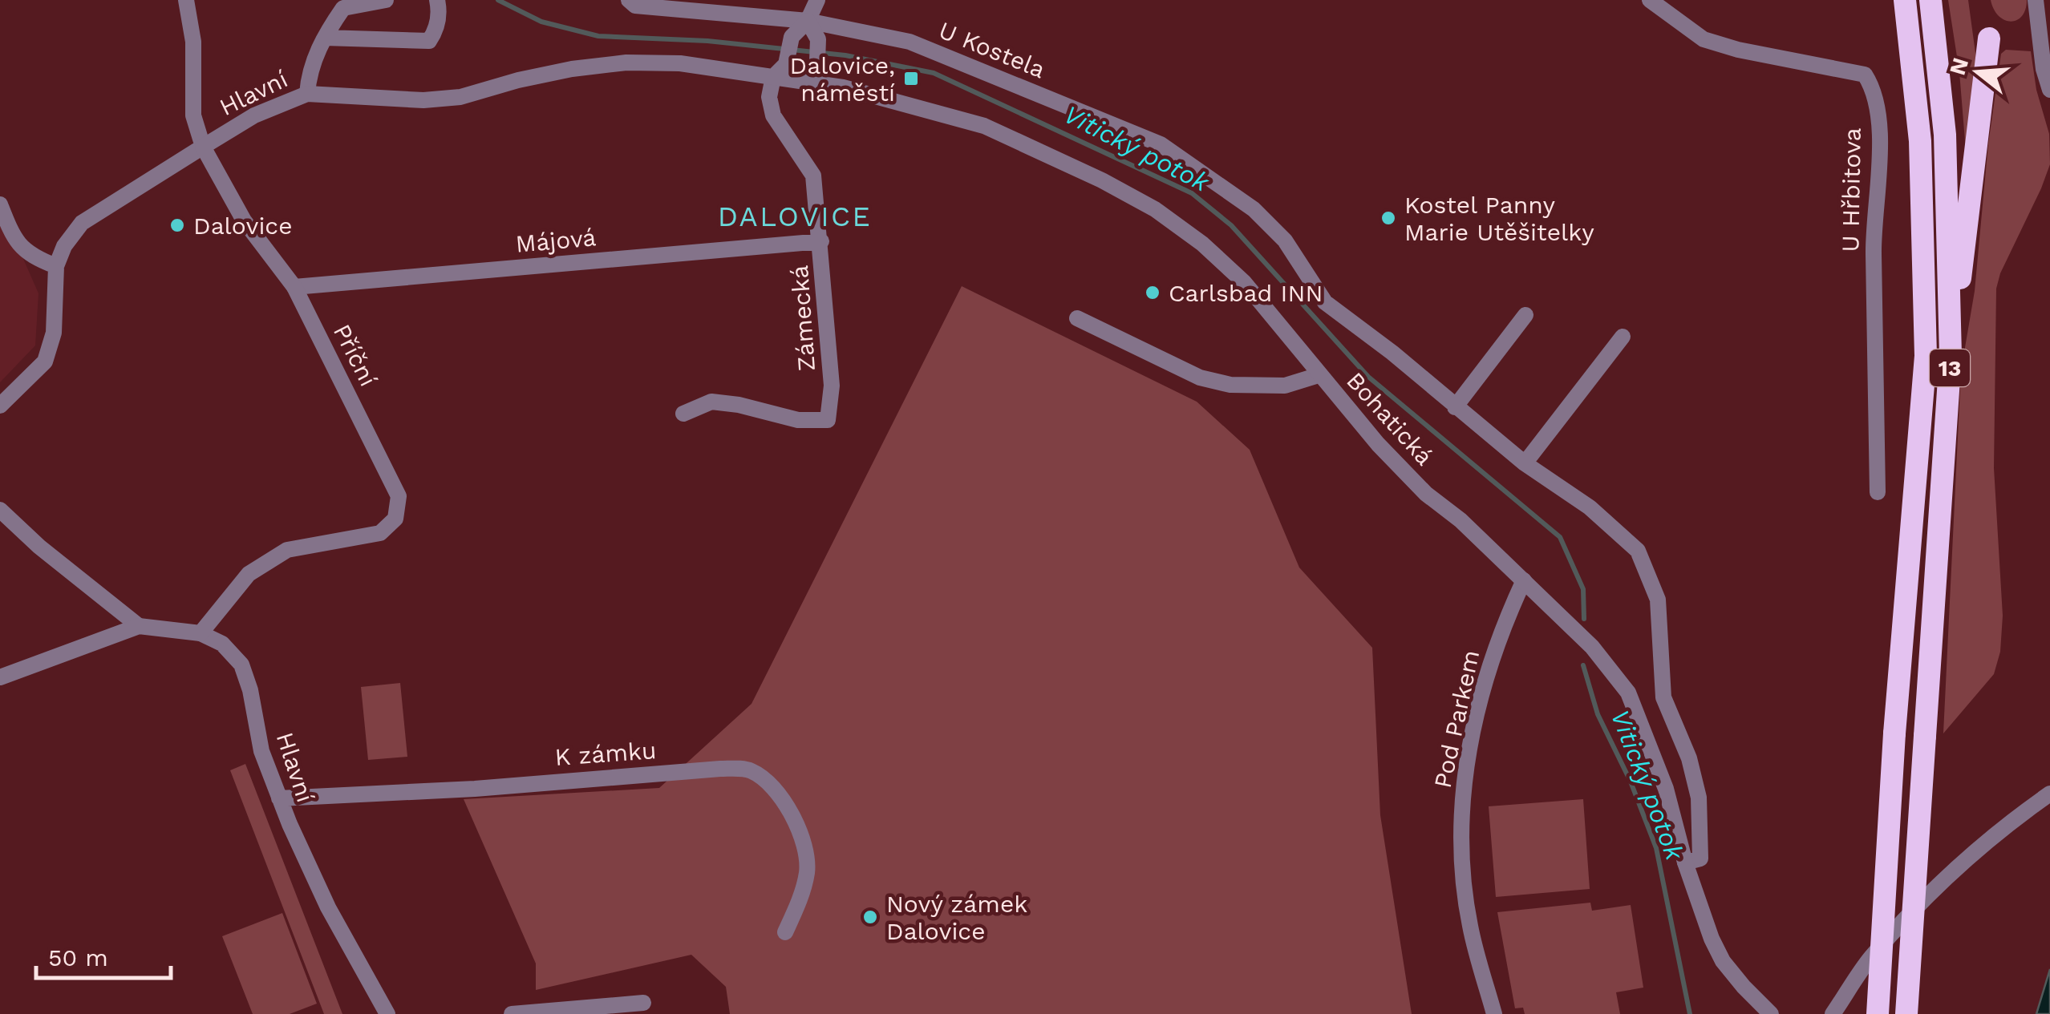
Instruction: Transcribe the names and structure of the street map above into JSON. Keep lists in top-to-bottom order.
{
  "streets": {
    "highway": ["13"],
    "street": [
      "U Kostela",
      "Hlavní",
      "U Hřbitova",
      "Májová",
      "Zámecká",
      "Příční",
      "Bohatická",
      "Pod Parkem",
      "K zámku"
    ]
  },
  "crossings": [
    ["U Kostela", "Bohatická"],
    ["Hlavní", "Zámecká"],
    ["Hlavní", "Příční"],
    ["Hlavní", "Bohatická"],
    ["Hlavní", "K zámku"],
    ["Májová", "Zámecká"],
    ["Májová", "Příční"],
    ["Zámecká", "Bohatická"],
    ["Bohatická", "Pod Parkem"]
  ],
  "districts": ["DALOVICE"],
  "water": ["Vitický potok"],
  "places": {
    "transit": ["Dalovice, náměstí"],
    "other": [
      "Kostel Panny Marie Utěšitelky",
      "Dalovice",
      "Carlsbad INN",
      "Nový zámek Dalovice"
    ]
  },
  "scale_bar": "50 m",
  "north": "left"
}
